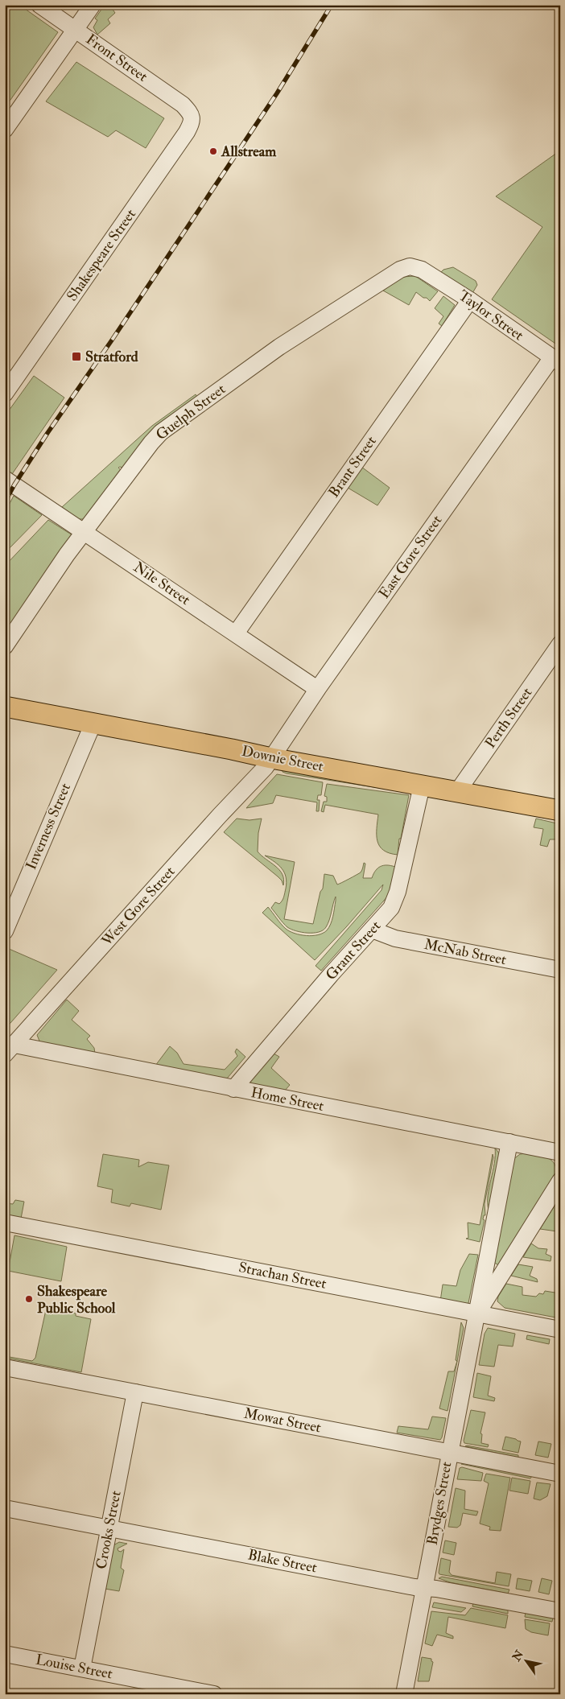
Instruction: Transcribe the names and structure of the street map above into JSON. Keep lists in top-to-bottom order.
{
  "streets": {
    "main road": ["Downie Street"],
    "street": [
      "Front Street",
      "Shakespeare Street",
      "Taylor Street",
      "Guelph Street",
      "Brant Street",
      "East Gore Street",
      "Nile Street",
      "Perth Street",
      "Inverness Street",
      "West Gore Street",
      "Grant Street",
      "McNab Street",
      "Home Street",
      "Strachan Street",
      "Mowat Street",
      "Brydges Street",
      "Crooks Street",
      "Blake Street",
      "Louise Street"
    ]
  },
  "crossings": [
    ["Front Street", "Shakespeare Street"],
    ["Taylor Street", "Guelph Street"],
    ["Taylor Street", "Brant Street"],
    ["Taylor Street", "East Gore Street"],
    ["Guelph Street", "Nile Street"],
    ["Brant Street", "Nile Street"],
    ["East Gore Street", "Nile Street"],
    ["East Gore Street", "Downie Street"],
    ["East Gore Street", "West Gore Street"],
    ["Perth Street", "Downie Street"],
    ["Downie Street", "Inverness Street"],
    ["Downie Street", "West Gore Street"],
    ["Downie Street", "Grant Street"],
    ["West Gore Street", "Home Street"],
    ["Grant Street", "McNab Street"],
    ["Grant Street", "Home Street"],
    ["Home Street", "Brydges Street"],
    ["Strachan Street", "Brydges Street"],
    ["Mowat Street", "Brydges Street"],
    ["Mowat Street", "Crooks Street"],
    ["Brydges Street", "Blake Street"],
    ["Crooks Street", "Blake Street"],
    ["Crooks Street", "Louise Street"]
  ],
  "places": {
    "other": ["Allstream", "Shakespeare Public School"],
    "transit": ["Stratford"]
  },
  "north": "top left"
}
